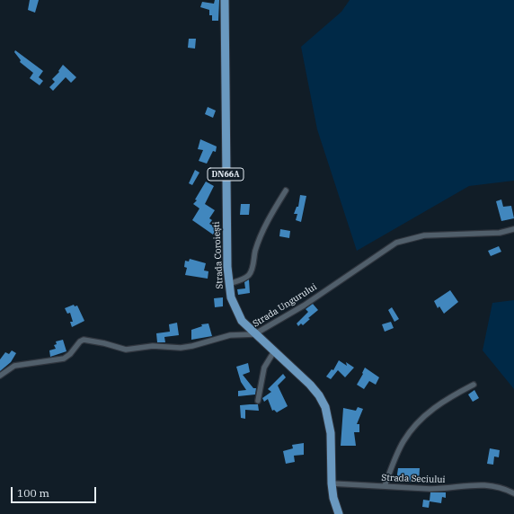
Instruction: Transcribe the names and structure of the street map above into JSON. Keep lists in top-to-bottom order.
{
  "streets": {
    "main road": ["DN66A", "Strada Coroiești"],
    "street": ["Strada Ungurului", "Strada Seciului"]
  },
  "crossings": [
    ["Strada Coroiești", "Strada Ungurului"],
    ["Strada Coroiești", "Strada Seciului"]
  ],
  "scale_bar": "100 m"
}
